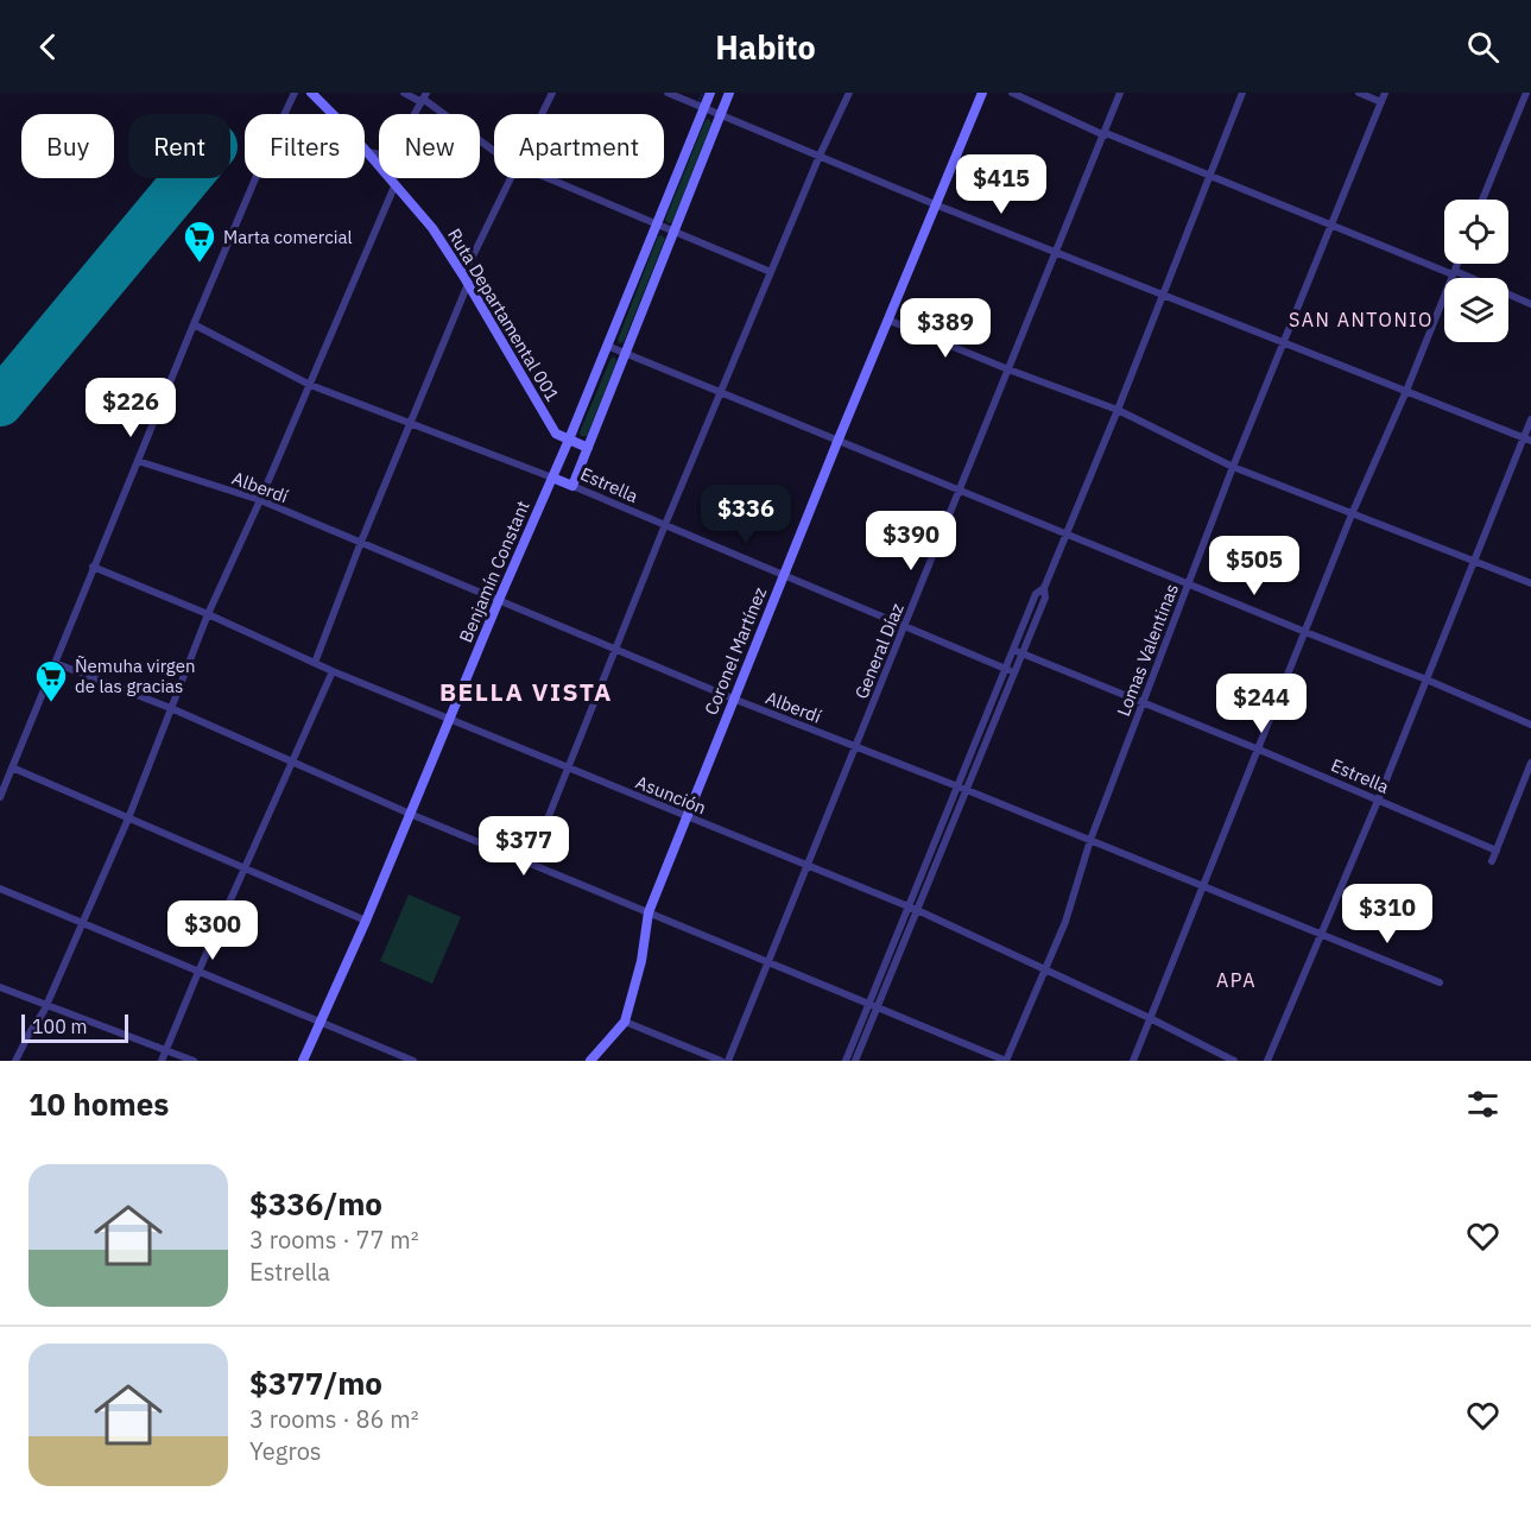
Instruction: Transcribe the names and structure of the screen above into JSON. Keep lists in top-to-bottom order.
{
  "streets": {
    "street": [
      "Ruta Departamental 001",
      "Estrella",
      "Alberdí",
      "Benjamín Constant",
      "Lomas Valentinas",
      "Coronel Martínez",
      "General Díaz",
      "Asunción"
    ]
  },
  "crossings": [
    ["Ruta Departamental 001", "Benjamín Constant"],
    ["Estrella", "Benjamín Constant"],
    ["Estrella", "Lomas Valentinas"],
    ["Estrella", "Coronel Martínez"],
    ["Estrella", "General Díaz"],
    ["Alberdí", "Benjamín Constant"],
    ["Alberdí", "Lomas Valentinas"],
    ["Alberdí", "Coronel Martínez"],
    ["Alberdí", "General Díaz"],
    ["Benjamín Constant", "Asunción"],
    ["Lomas Valentinas", "Asunción"],
    ["Coronel Martínez", "Asunción"],
    ["General Díaz", "Asunción"]
  ],
  "districts": ["SAN ANTONIO", "BELLA VISTA", "APA"],
  "places": {
    "supermarket": ["Marta comercial", "Ñemuha virgen de las gracias"]
  },
  "scale_bar": "100 m",
  "page": {
    "header": "Habito",
    "chip": [
      "Buy",
      "Rent",
      "Filters",
      "New",
      "Apartment"
    ],
    "price": [
      "$415",
      "$389",
      "$226",
      "$336",
      "$390",
      "$505",
      "$244",
      "$377",
      "$310",
      "$300"
    ],
    "scale": "100 m",
    "heading": "10 homes",
    "list": [
      {
        "name": "$336/mo",
        "note": "3 rooms · 77 m² · Estrella"
      },
      {
        "name": "$377/mo",
        "note": "3 rooms · 86 m² · Yegros"
      }
    ]
  }
}
